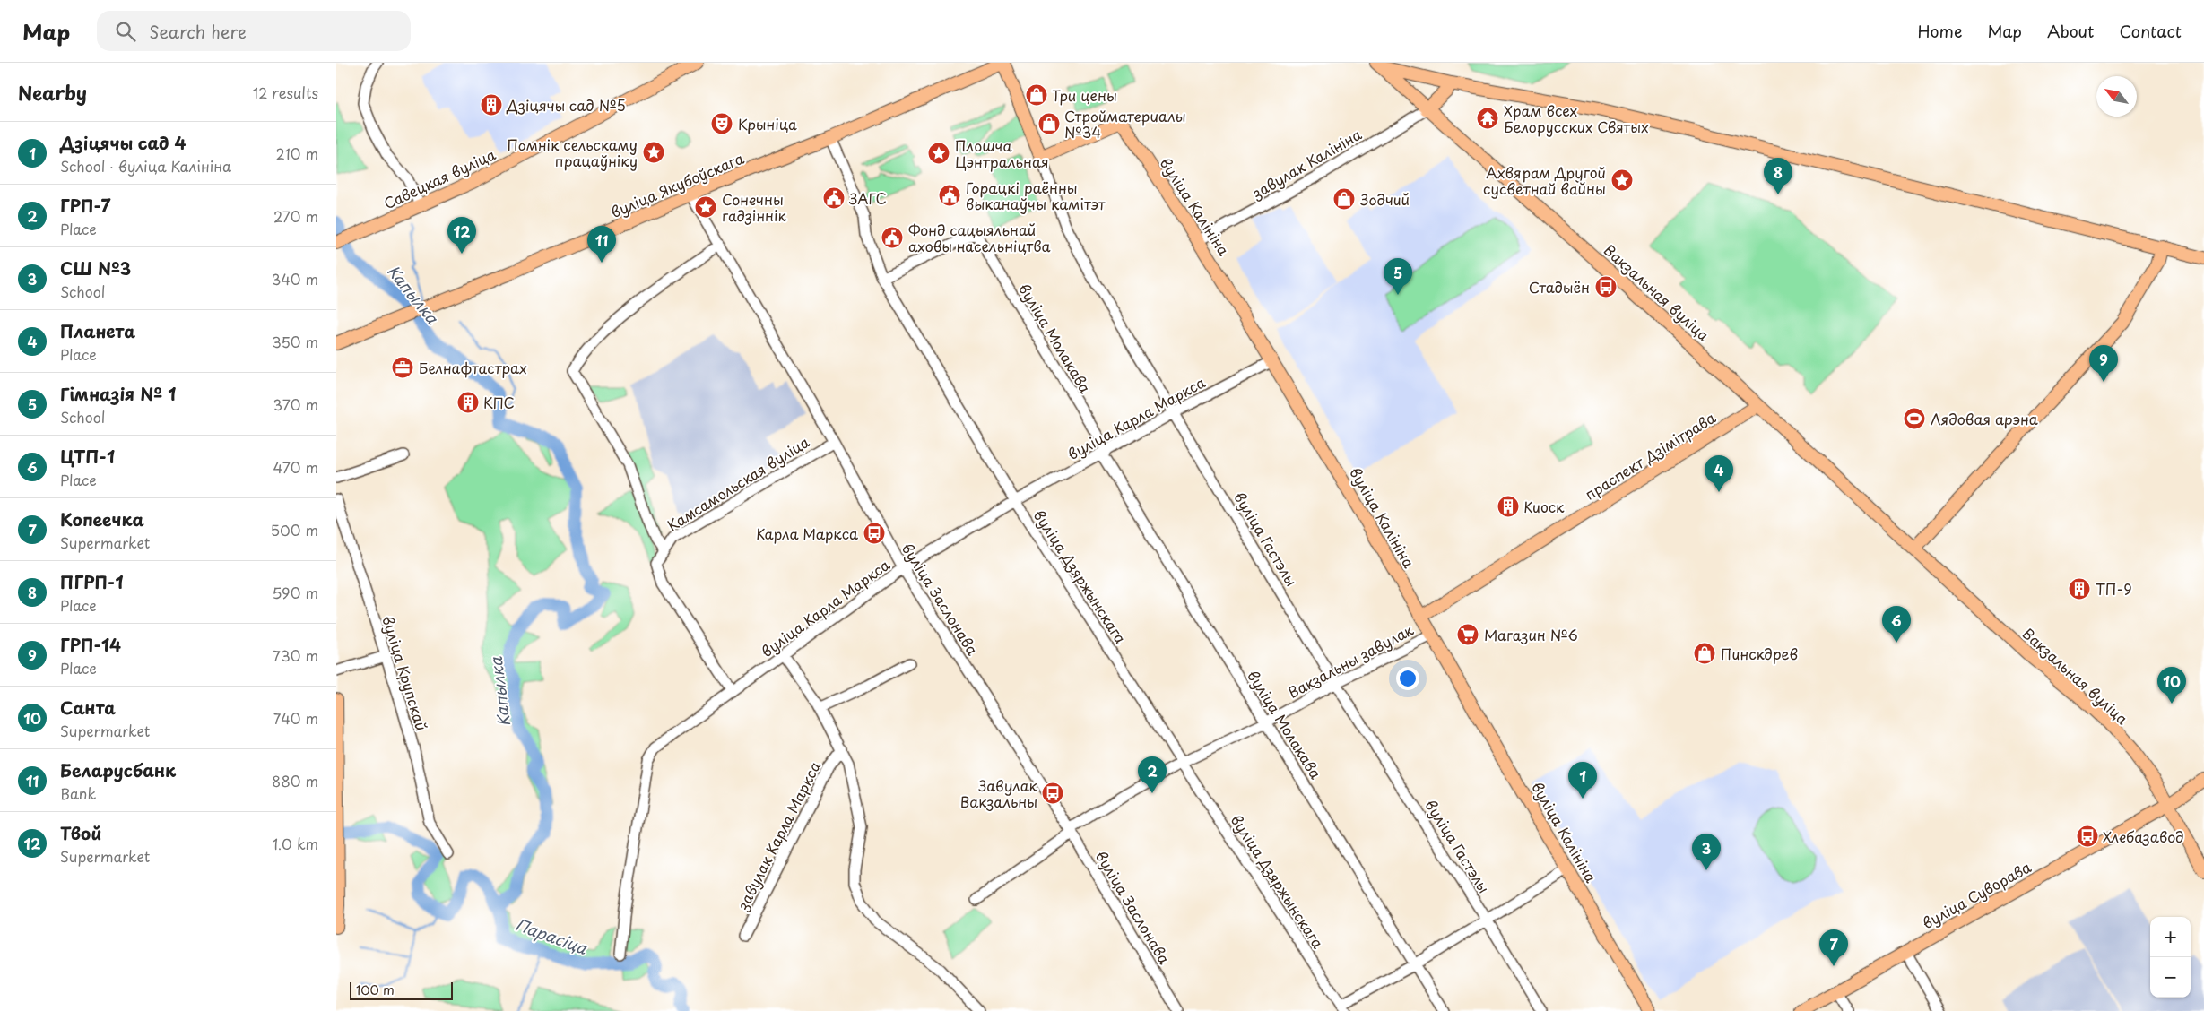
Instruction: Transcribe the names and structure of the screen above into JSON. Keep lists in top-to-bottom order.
{
  "streets": {
    "main road": [
      "Савецкая вуліца",
      "вуліца Якубоўскага",
      "вуліца Калініна",
      "Вакзальная вуліца",
      "праспект Дзімітрава",
      "вуліца Гастэлы",
      "вуліца Суворава"
    ],
    "street": [
      "завулак Калініна",
      "вуліца Молакава",
      "вуліца Карла Маркса",
      "Камсамольская вуліца",
      "вуліца Дзяржынскага",
      "вуліца Заслонава",
      "Вакзальны завулак",
      "вуліца Крупскай",
      "завулак Карла Маркса"
    ]
  },
  "crossings": [
    ["завулак Калініна", "вуліца Калініна"],
    ["завулак Калініна", "Вакзальная вуліца"],
    ["вуліца Якубоўскага", "вуліца Гастэлы"],
    ["вуліца Якубоўскага", "вуліца Дзяржынскага"],
    ["вуліца Якубоўскага", "вуліца Заслонава"],
    ["вуліца Калініна", "вуліца Карла Маркса"],
    ["вуліца Калініна", "праспект Дзімітрава"],
    ["вуліца Калініна", "вуліца Гастэлы"],
    ["вуліца Калініна", "Вакзальны завулак"],
    ["Вакзальная вуліца", "праспект Дзімітрава"],
    ["Вакзальная вуліца", "вуліца Суворава"],
    ["вуліца Молакава", "вуліца Карла Маркса"],
    ["вуліца Молакава", "вуліца Дзяржынскага"],
    ["вуліца Молакава", "Вакзальны завулак"],
    ["вуліца Карла Маркса", "Камсамольская вуліца"],
    ["вуліца Карла Маркса", "вуліца Гастэлы"],
    ["вуліца Карла Маркса", "вуліца Дзяржынскага"],
    ["вуліца Карла Маркса", "вуліца Заслонава"],
    ["Камсамольская вуліца", "вуліца Заслонава"],
    ["вуліца Гастэлы", "Вакзальны завулак"],
    ["вуліца Дзяржынскага", "Вакзальны завулак"],
    ["вуліца Заслонава", "Вакзальны завулак"]
  ],
  "water": ["Капылка", "Парасіца"],
  "places": {
    "shop": [
      "Три цены",
      "Стройматериалы №34",
      "Зодчий",
      "Пинскдрев"
    ],
    "building": [
      "Дзіцячы сад №5",
      "КПС",
      "Киоск",
      "ТП-9"
    ],
    "temple": ["Храм всех Белорусских Святых"],
    "theatre": ["Крыніца"],
    "place": [
      "Помнік сельскаму працаўніку",
      "Плошча Цэнтральная",
      "Ахвярам Другой сусветнай вайны",
      "Сонечны гадзіннік"
    ],
    "public building": ["Горацкі раённы выканаўчы камітэт", "ЗАГС", "Фонд сацыяльнай аховы насельніцтва"],
    "bus stop": [
      "Стадыён",
      "Карла Маркса",
      "Завулак Вакзальны",
      "Хлебазавод"
    ],
    "office": ["Белнафтастрах"],
    "sports": ["Лядовая арэна"],
    "supermarket": ["Магазин №6"]
  },
  "scale_bar": "100 m",
  "north": "top left",
  "page": {
    "header": "Map",
    "search": "Search here",
    "nav": [
      "Home",
      "Map",
      "About",
      "Contact"
    ],
    "heading": ["Nearby", "12 results"],
    "list": [
      {
        "mark": "1",
        "name": "Дзіцячы сад 4",
        "note": "School · вуліца Калініна",
        "value": "210 m"
      },
      {
        "mark": "2",
        "name": "ГРП-7",
        "note": "Place",
        "value": "270 m"
      },
      {
        "mark": "3",
        "name": "СШ №3",
        "note": "School",
        "value": "340 m"
      },
      {
        "mark": "4",
        "name": "Планета",
        "note": "Place",
        "value": "350 m"
      },
      {
        "mark": "5",
        "name": "Гімназія № 1",
        "note": "School",
        "value": "370 m"
      },
      {
        "mark": "6",
        "name": "ЦТП-1",
        "note": "Place",
        "value": "470 m"
      },
      {
        "mark": "7",
        "name": "Копеечка",
        "note": "Supermarket",
        "value": "500 m"
      },
      {
        "mark": "8",
        "name": "ПГРП-1",
        "note": "Place",
        "value": "590 m"
      },
      {
        "mark": "9",
        "name": "ГРП-14",
        "note": "Place",
        "value": "730 m"
      },
      {
        "mark": "10",
        "name": "Санта",
        "note": "Supermarket",
        "value": "740 m"
      },
      {
        "mark": "11",
        "name": "Беларусбанк",
        "note": "Bank",
        "value": "880 m"
      },
      {
        "mark": "12",
        "name": "Твой",
        "note": "Supermarket",
        "value": "1.0 km"
      }
    ],
    "pins": [
      "8",
      "12",
      "11",
      "5",
      "9",
      "4",
      "6",
      "10",
      "2",
      "1",
      "3",
      "7"
    ],
    "map_buttons": ["+", "−"],
    "scale": "100 m"
  }
}
